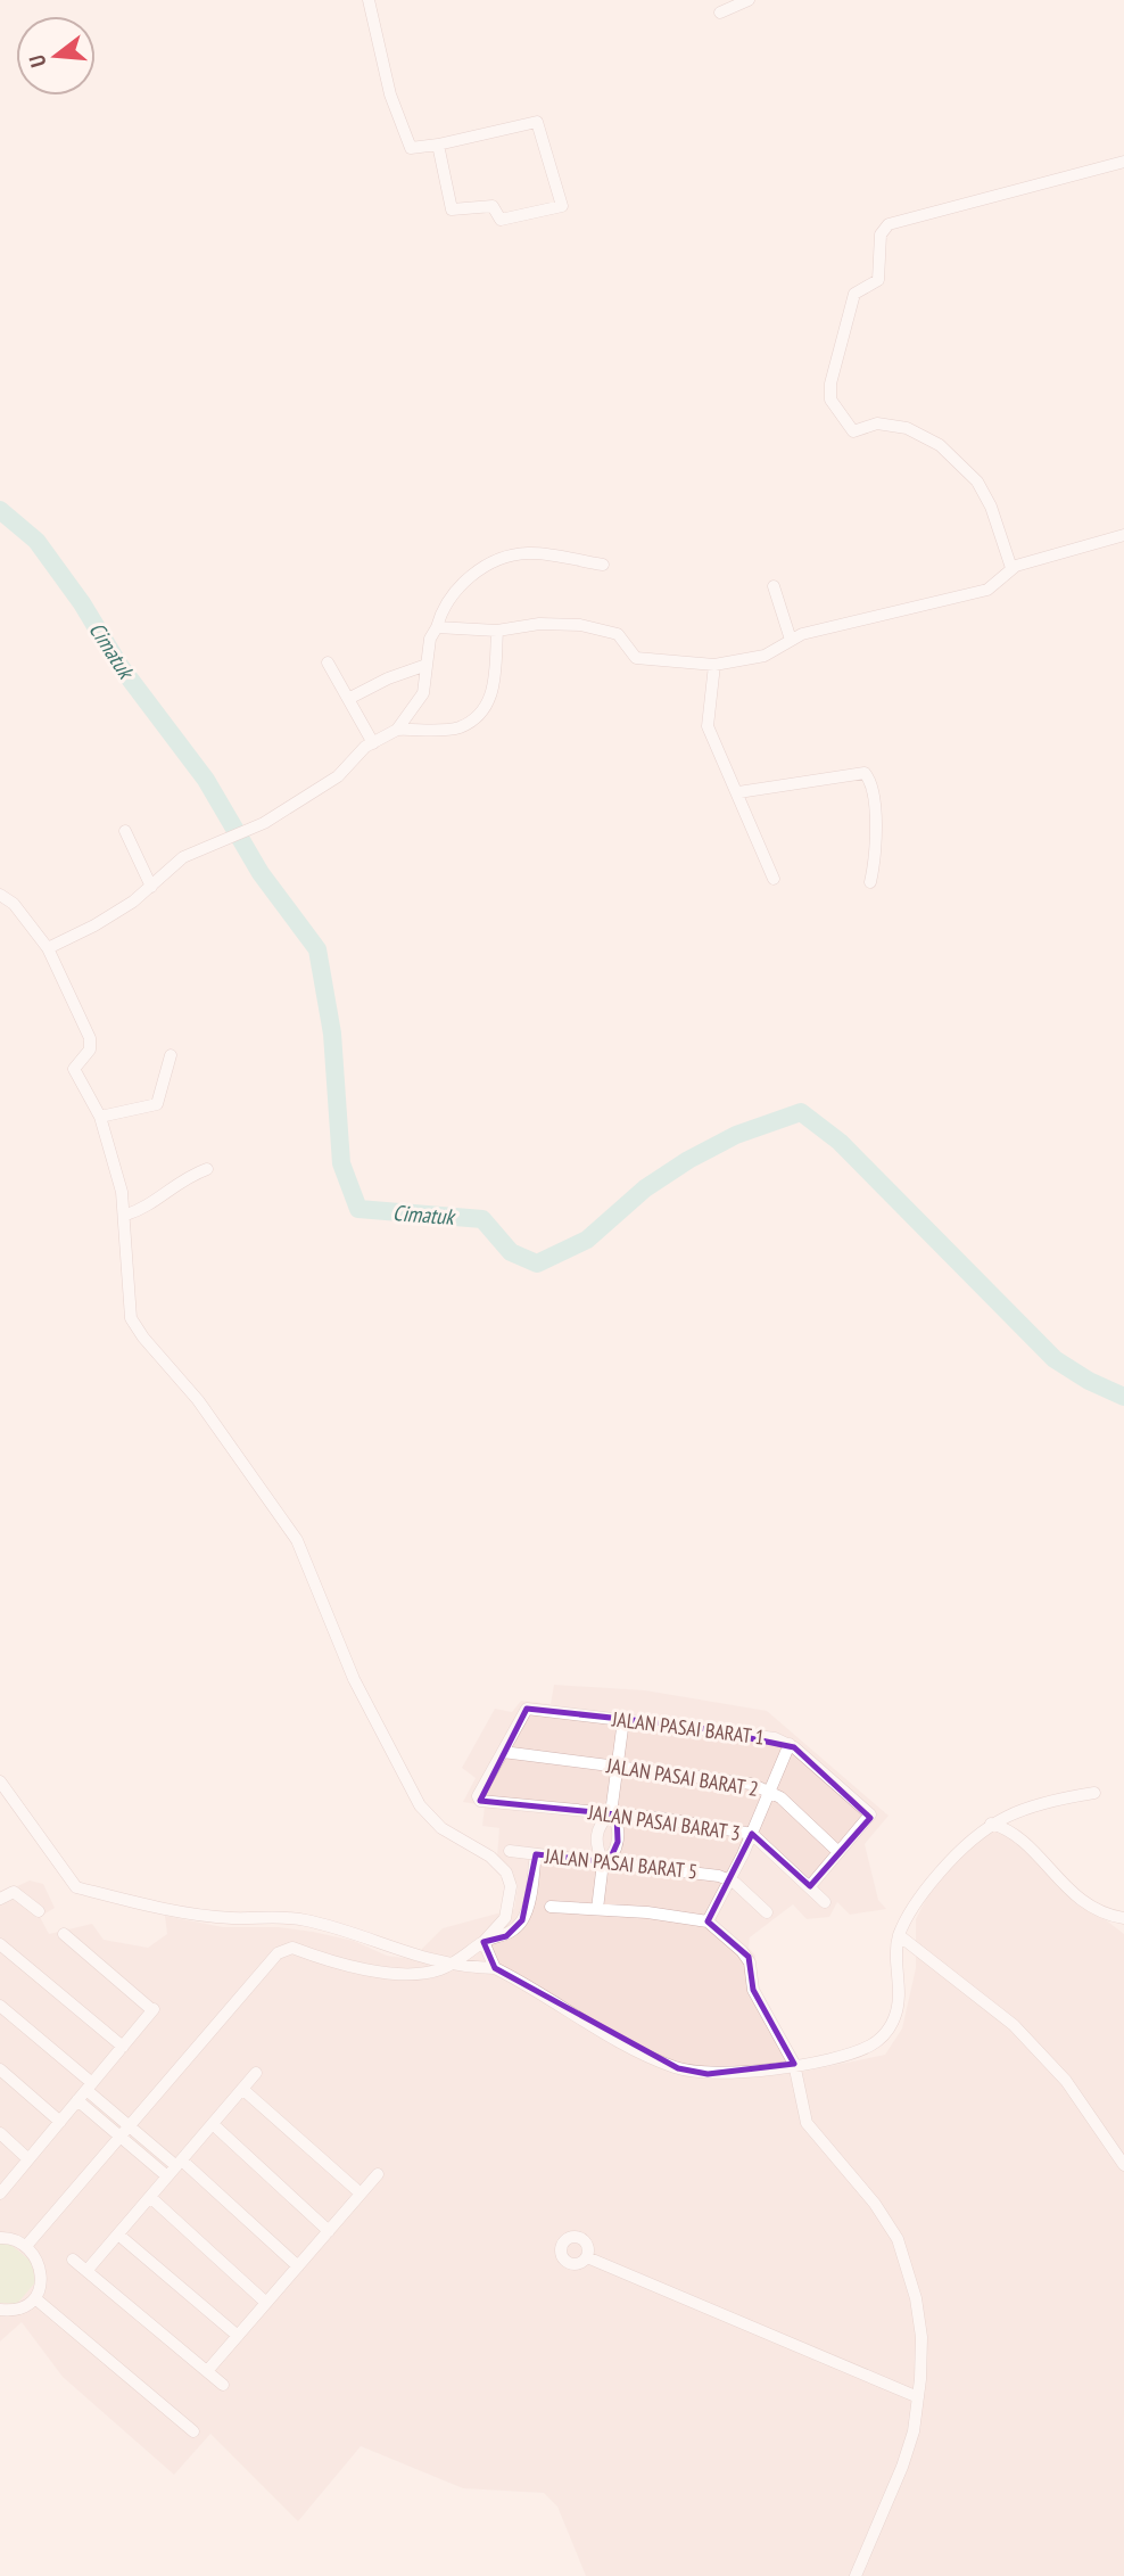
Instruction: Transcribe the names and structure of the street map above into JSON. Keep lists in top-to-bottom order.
{
  "streets": {
    "street": [
      "JALAN PASAI BARAT 1",
      "JALAN PASAI BARAT 2",
      "JALAN PASAI BARAT 3",
      "JALAN PASAI BARAT 5"
    ]
  },
  "crossings": [
    ["JALAN PASAI BARAT 1", "JALAN PASAI BARAT 2"],
    ["JALAN PASAI BARAT 1", "JALAN PASAI BARAT 3"],
    ["JALAN PASAI BARAT 2", "JALAN PASAI BARAT 3"]
  ],
  "water": ["Cimatuk"],
  "north": "left"
}
